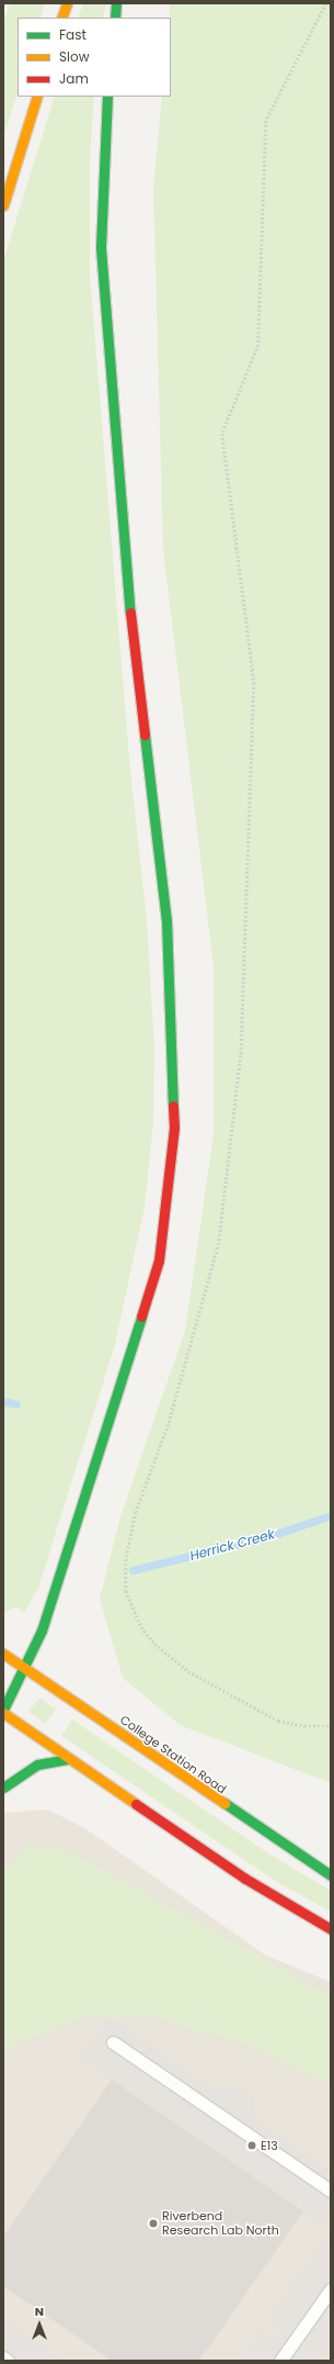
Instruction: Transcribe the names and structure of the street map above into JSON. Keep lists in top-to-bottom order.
{
  "streets": {
    "main road": ["College Station Road"]
  },
  "water": ["Herrick Creek"],
  "places": ["E13", "Riverbend Research Lab North"],
  "legend": ["Fast", "Slow", "Jam"],
  "north": "top"
}
